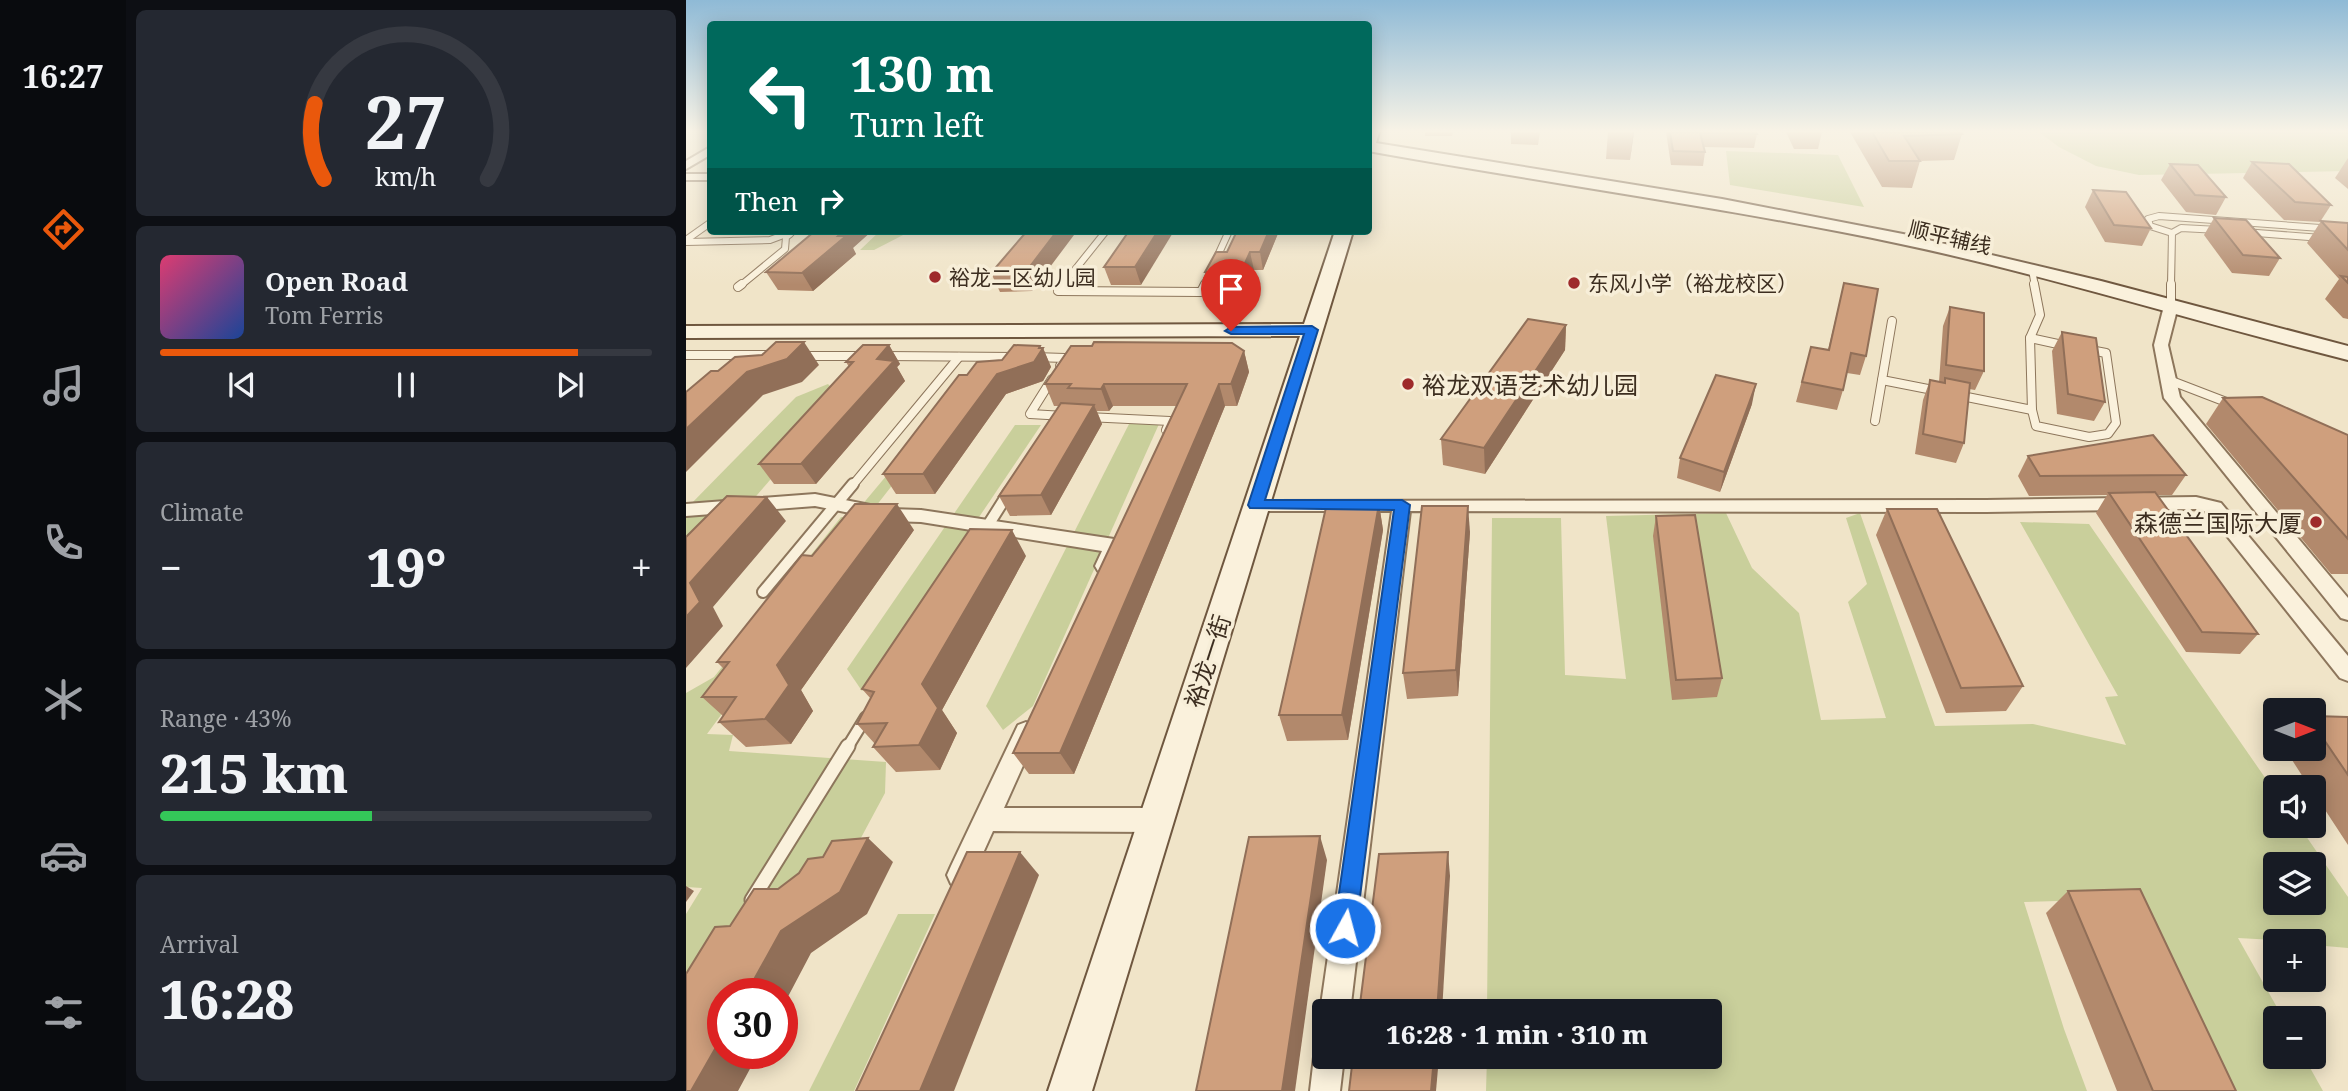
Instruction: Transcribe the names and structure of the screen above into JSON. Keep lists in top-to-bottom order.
{
  "streets": {
    "main road": ["顺平辅线", "裕龙一街"]
  },
  "places": [
    "裕龙二区幼儿园",
    "东风小学（裕龙校区）",
    "裕龙双语艺术幼儿园",
    "森德兰国际大厦"
  ],
  "north": "right",
  "page": {
    "tabs": "16:27",
    "turn": ["130 m", "Turn left"],
    "then": "Then",
    "song": ["Open Road", "Tom Ferris"],
    "tile": [
      "Climate",
      ["Range · 43%", "215 km"],
      ["Arrival", "16:28"]
    ],
    "heat": ["−", "19°", "+"],
    "map_buttons": ["+", "−"],
    "limit": "30",
    "trip": "16:28 · 1 min · 310 m",
    "gauge": ["27", "km/h"]
  }
}
